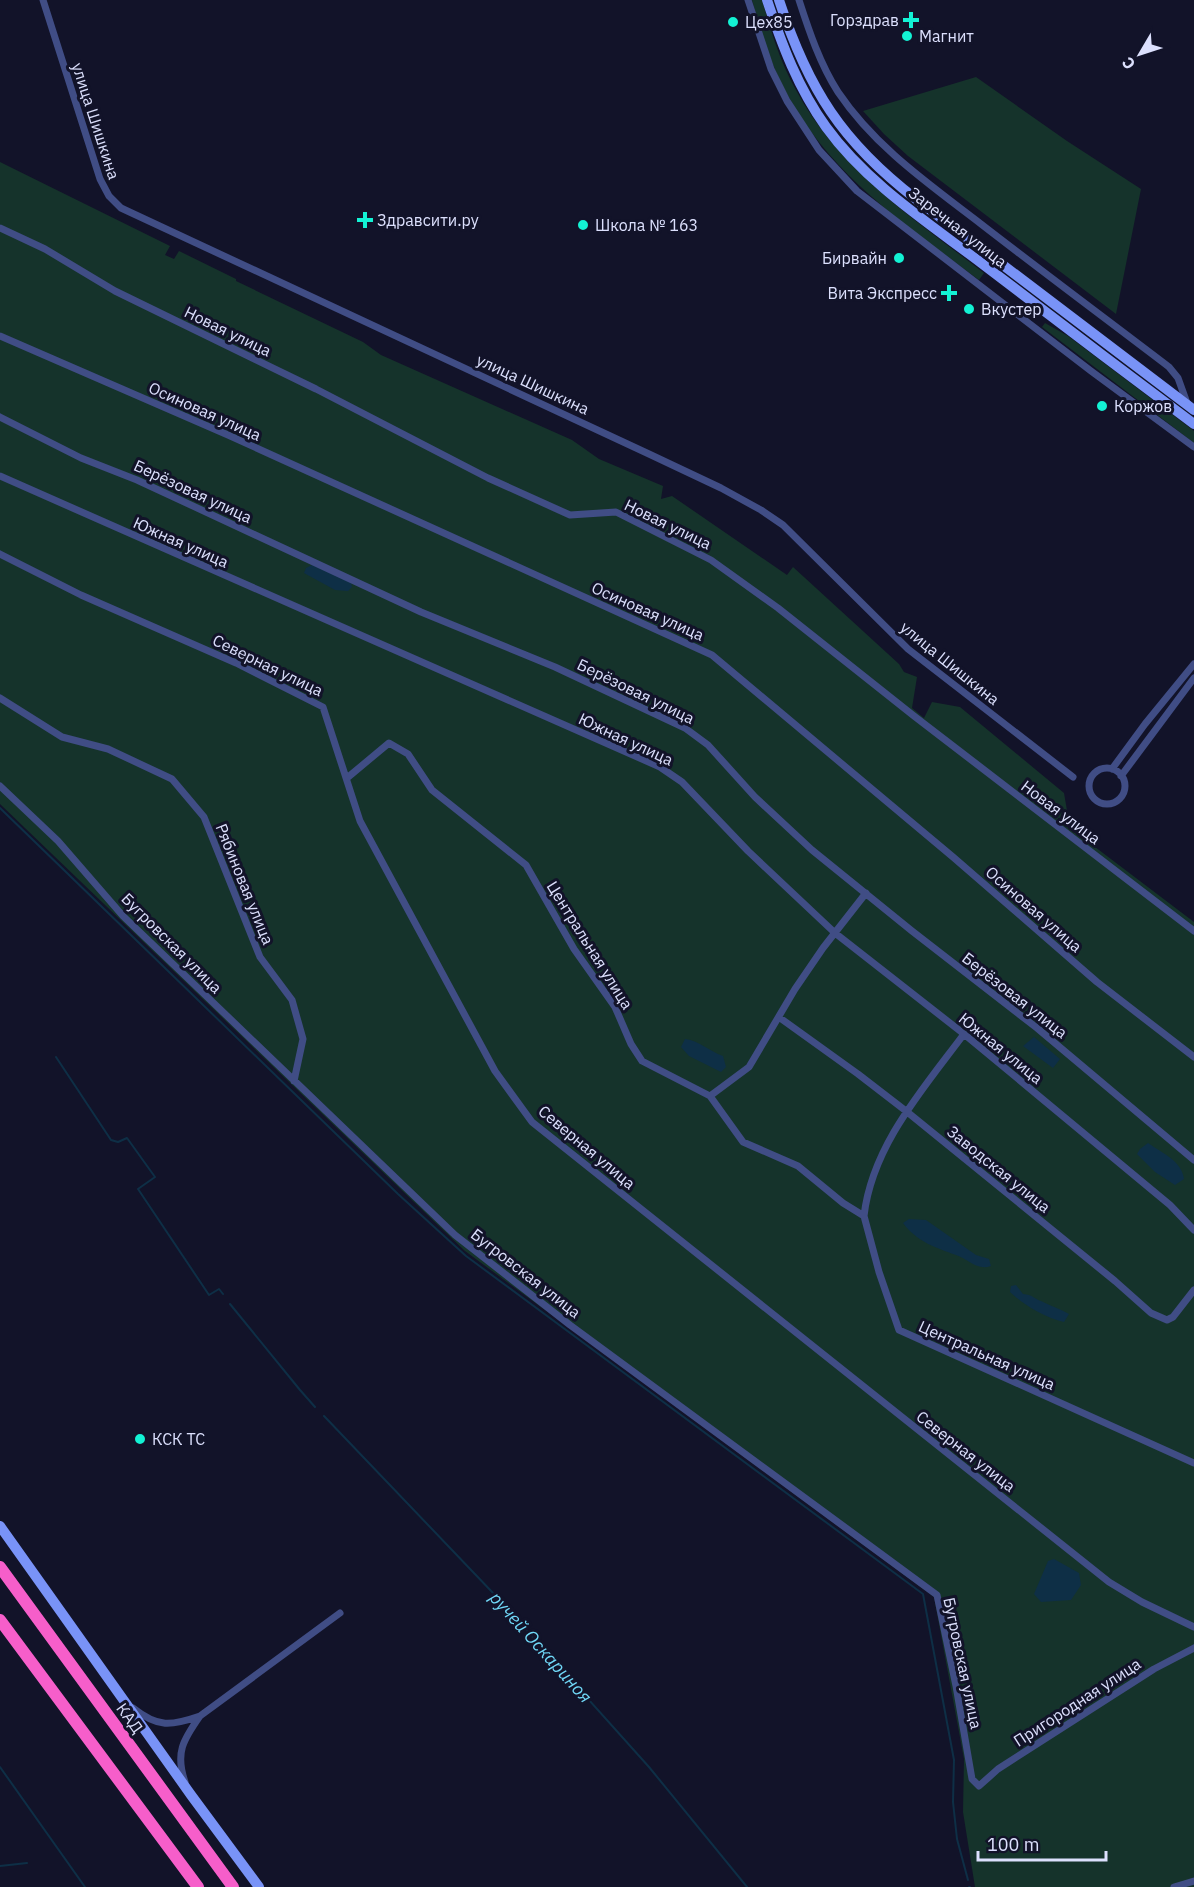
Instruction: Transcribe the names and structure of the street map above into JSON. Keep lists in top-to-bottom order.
{
  "streets": {
    "highway": ["КАД"],
    "street": [
      "улица Шишкина",
      "Заречная улица",
      "Новая улица",
      "Осиновая улица",
      "Берёзовая улица",
      "Южная улица",
      "Северная улица",
      "Рябиновая улица",
      "Бугровская улица",
      "Центральная улица",
      "Заводская улица",
      "Пригородная улица"
    ]
  },
  "crossings": [
    ["Северная улица", "Центральная улица"],
    ["Рябиновая улица", "Бугровская улица"],
    ["Бугровская улица", "Пригородная улица"]
  ],
  "water": ["ручей Оскариноя"],
  "places": {
    "health": ["Горздрав", "Здравсити.ру", "Вита Экспресс"],
    "other": [
      "Цех85",
      "Магнит",
      "Школа № 163",
      "Бирвайн",
      "Вкустер",
      "Коржов",
      "КСК ТС"
    ]
  },
  "scale_bar": "100 m",
  "north": "bottom left"
}
